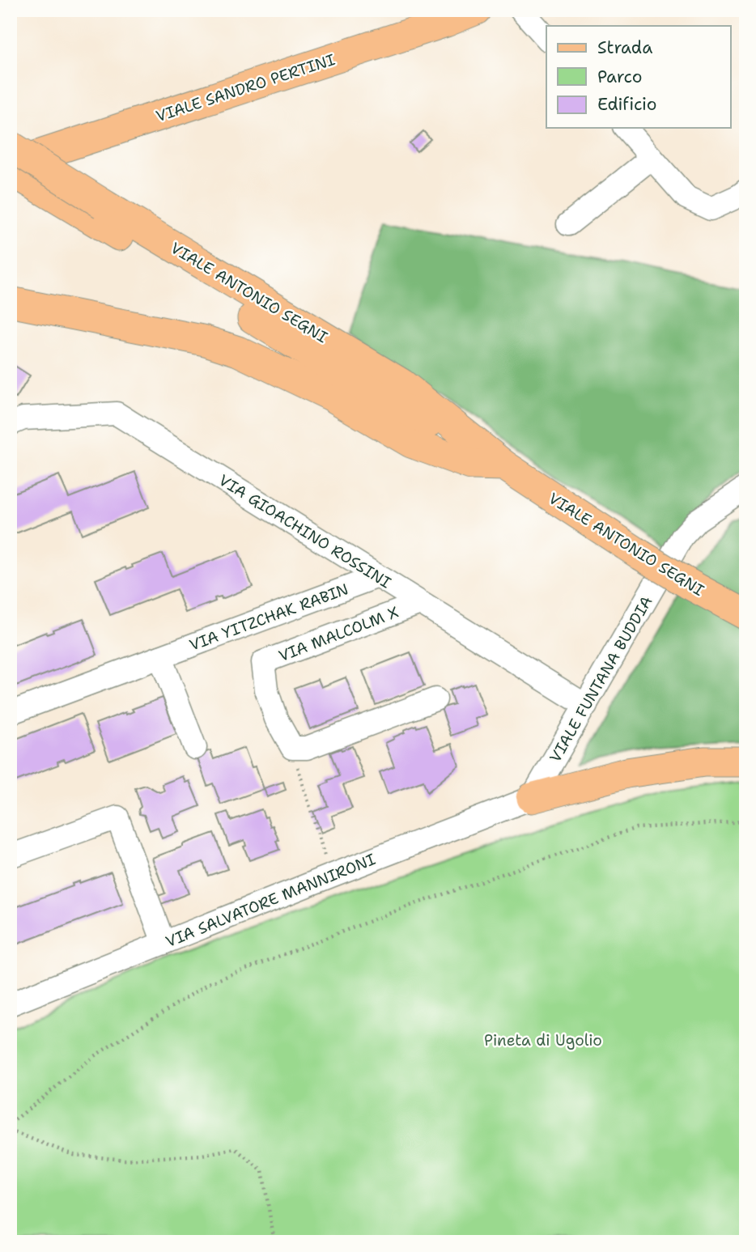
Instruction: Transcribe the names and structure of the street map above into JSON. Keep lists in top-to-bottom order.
{
  "streets": {
    "main road": ["VIALE SANDRO PERTINI", "VIALE ANTONIO SEGNI"],
    "street": [
      "VIA GIOACHINO ROSSINI",
      "VIA YITZCHAK RABIN",
      "VIA MALCOLM X",
      "VIALE FUNTANA BUDDIA",
      "VIA SALVATORE MANNIRONI"
    ]
  },
  "crossings": [
    ["VIALE SANDRO PERTINI", "VIALE ANTONIO SEGNI"],
    ["VIA GIOACHINO ROSSINI", "VIA YITZCHAK RABIN"],
    ["VIA GIOACHINO ROSSINI", "VIA MALCOLM X"],
    ["VIA GIOACHINO ROSSINI", "VIALE FUNTANA BUDDIA"],
    ["VIALE FUNTANA BUDDIA", "VIA SALVATORE MANNIRONI"]
  ],
  "parks": ["Pineta di Ugolio"],
  "legend": ["Strada", "Parco", "Edificio"]
}
